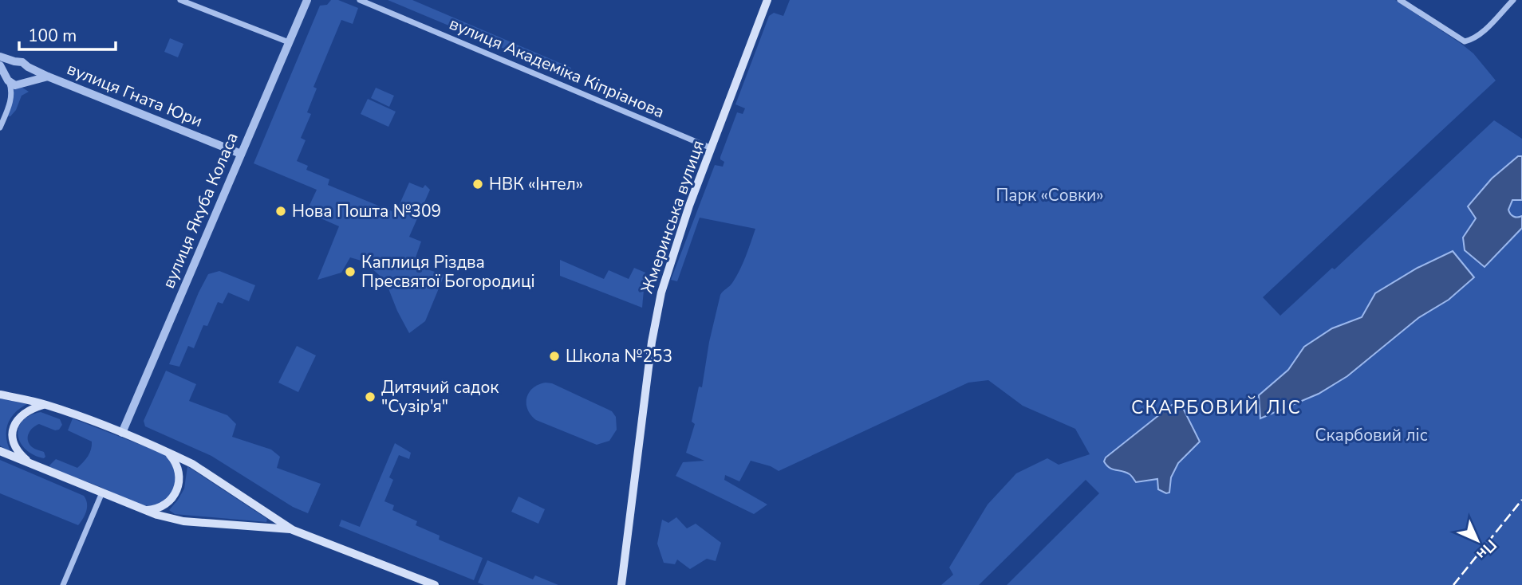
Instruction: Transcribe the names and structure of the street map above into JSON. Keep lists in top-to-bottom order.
{
  "streets": {
    "main road": ["Жмеринська вулиця"],
    "street": ["вулиця Академіка Кіпріанова", "вулиця Гната Юри", "вулиця Якуба Коласа"]
  },
  "crossings": [
    ["вулиця Академіка Кіпріанова", "Жмеринська вулиця"],
    ["вулиця Гната Юри", "вулиця Якуба Коласа"]
  ],
  "districts": ["СКАРБОВИЙ ЛІС"],
  "parks": ["Парк «Совки»", "Скарбовий ліс"],
  "places": [
    "НВК «Інтел»",
    "Нова Пошта №309",
    "Каплиця Різдва Пресвятої Богородиці",
    "Школа №253",
    "Дитячий садок \"Сузір'я\""
  ],
  "scale_bar": "100 m",
  "north": "bottom right"
}
